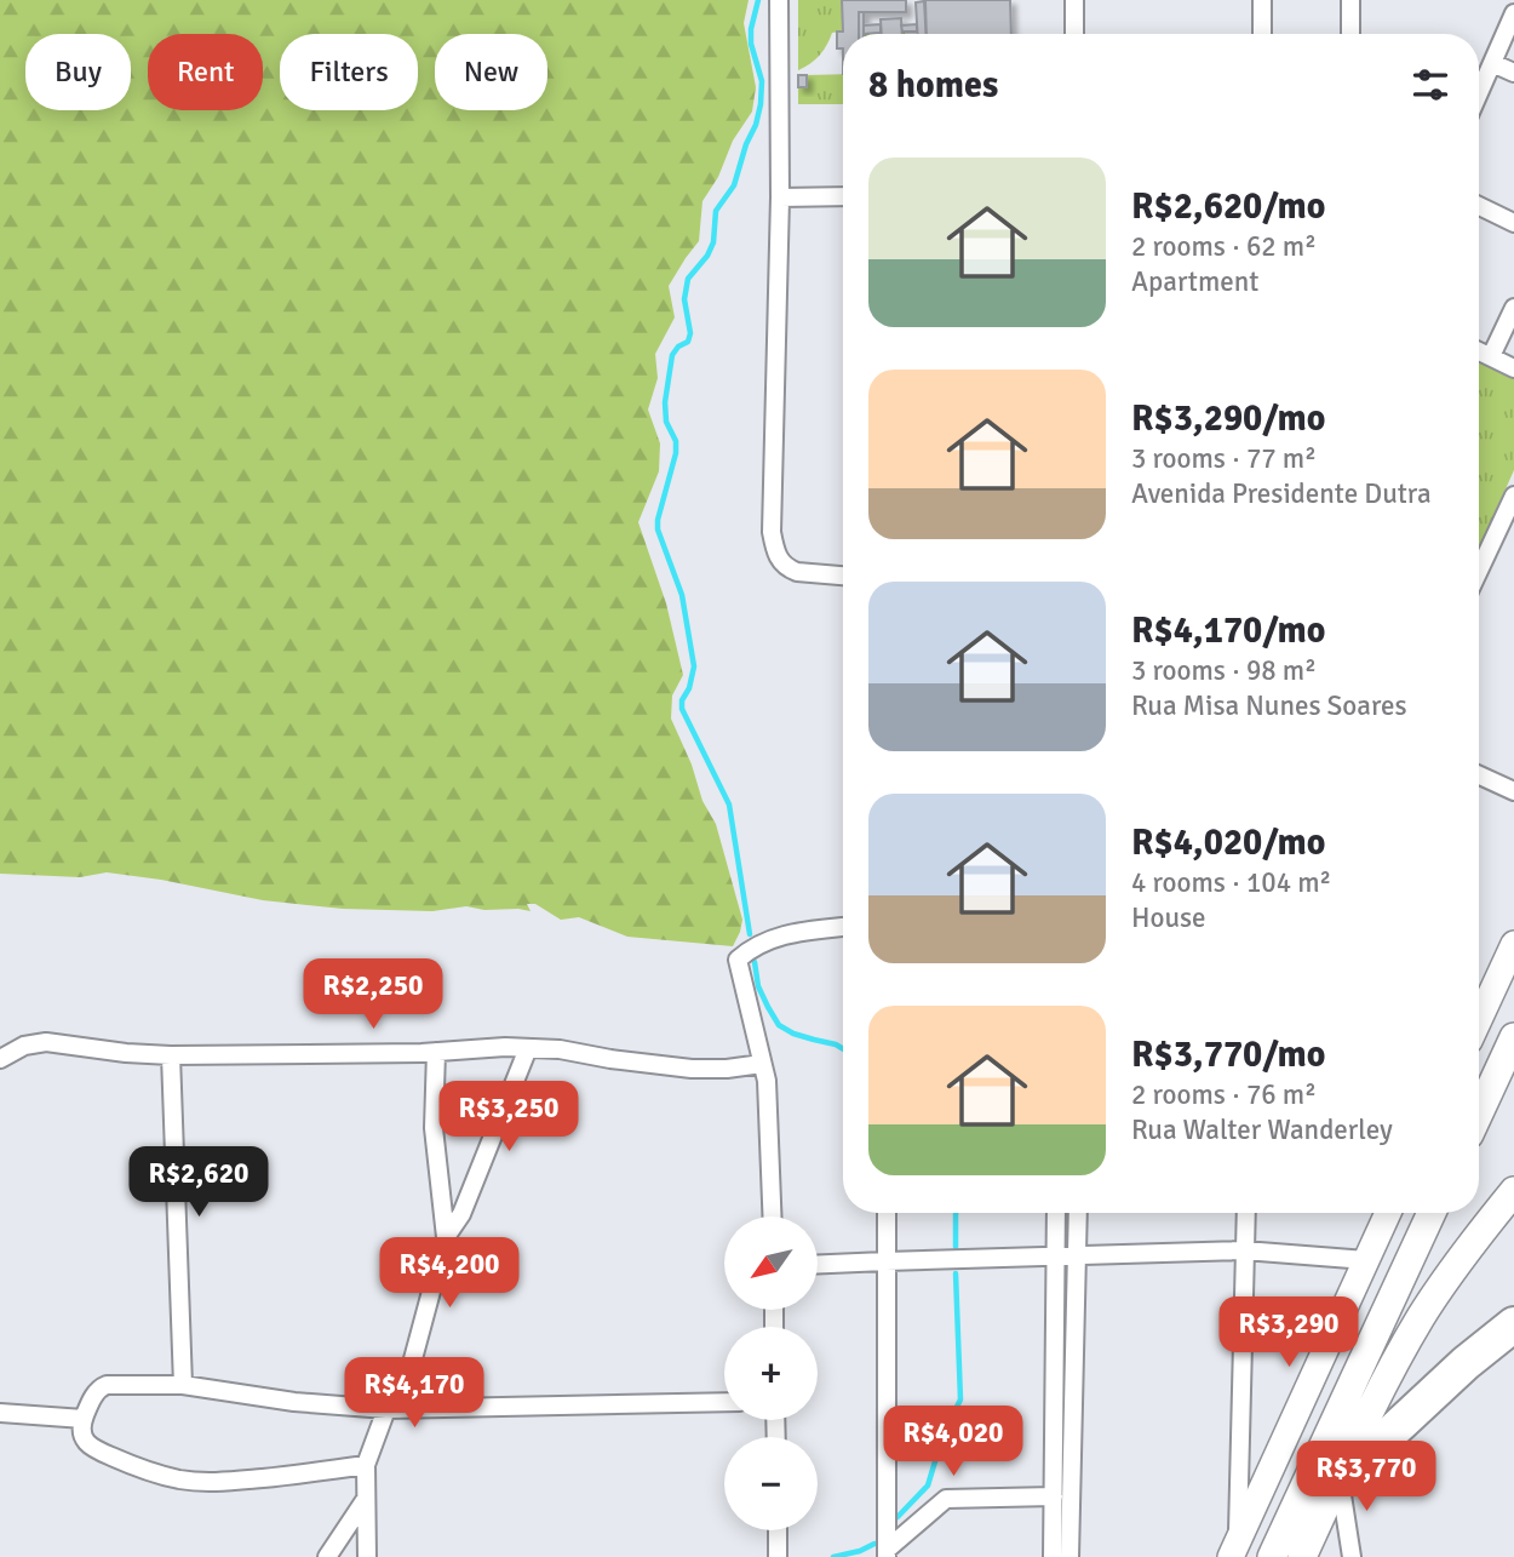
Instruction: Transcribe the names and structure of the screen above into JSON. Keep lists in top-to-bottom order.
{
  "north": "bottom left",
  "page": {
    "chip": [
      "Buy",
      "Rent",
      "Filters",
      "New"
    ],
    "heading": "8 homes",
    "list": [
      {
        "name": "R$2,620/mo",
        "note": "2 rooms · 62 m² · Apartment"
      },
      {
        "name": "R$3,290/mo",
        "note": "3 rooms · 77 m² · Avenida Presidente Dutra"
      },
      {
        "name": "R$4,170/mo",
        "note": "3 rooms · 98 m² · Rua Misa Nunes Soares"
      },
      {
        "name": "R$4,020/mo",
        "note": "4 rooms · 104 m² · House"
      },
      {
        "name": "R$3,770/mo",
        "note": "2 rooms · 76 m² · Rua Walter Wanderley"
      }
    ],
    "price": [
      "R$2,250",
      "R$3,250",
      "R$2,620",
      "R$4,200",
      "R$3,290",
      "R$4,170",
      "R$4,020",
      "R$3,770"
    ],
    "map_buttons": ["+", "−"]
  }
}
